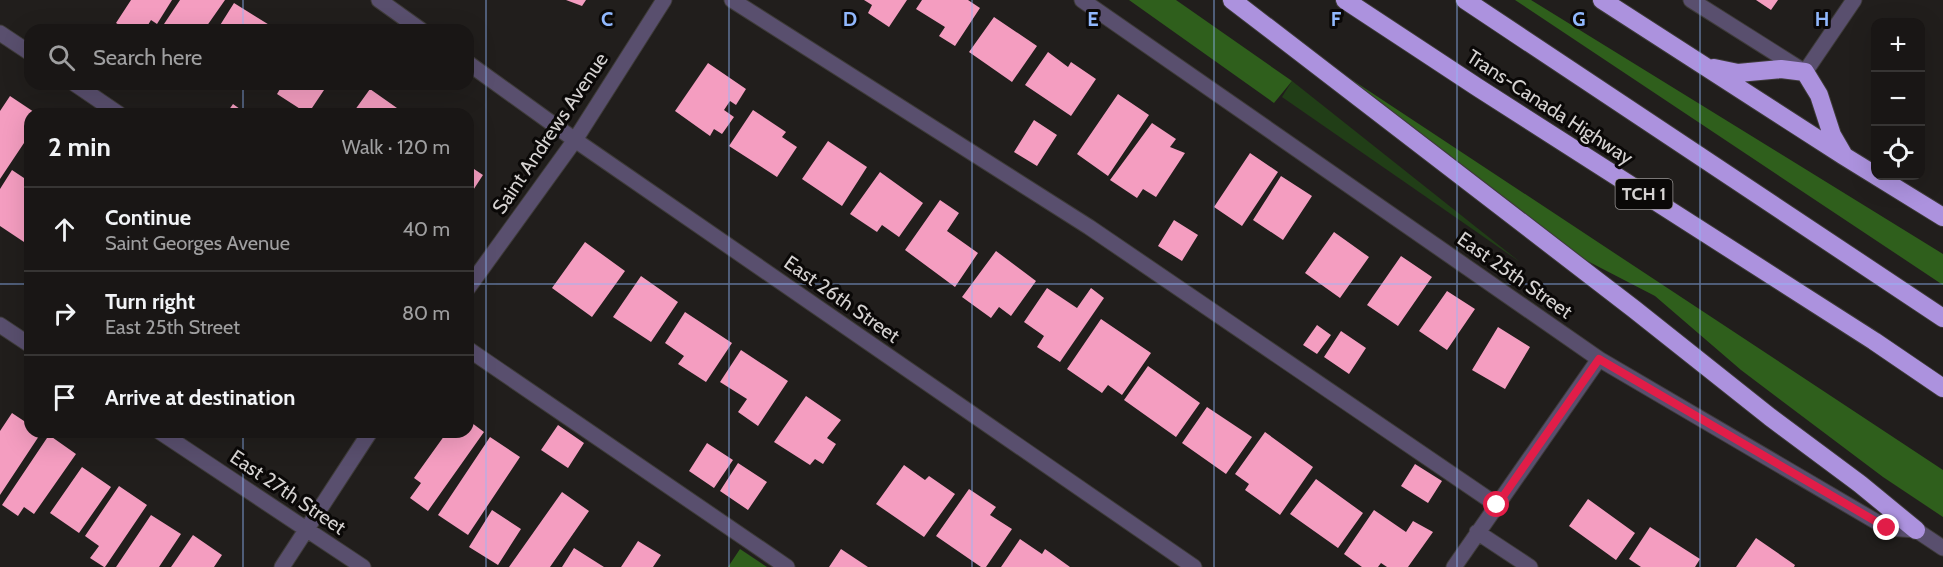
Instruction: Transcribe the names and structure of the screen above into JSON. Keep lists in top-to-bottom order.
{
  "streets": {
    "highway": ["Trans-Canada Highway", "TCH 1"],
    "street": [
      "Saint Andrews Avenue",
      "East 25th Street",
      "East 26th Street",
      "East 27th Street"
    ]
  },
  "crossings": [
    ["Saint Andrews Avenue", "East 26th Street"]
  ],
  "page": {
    "map_buttons": ["+", "−"],
    "search": "Search here",
    "heading": ["2 min", "Walk · 120 m"],
    "list": [
      ["Continue", "Saint Georges Avenue", "40 m"],
      ["Turn right", "East 25th Street", "80 m"],
      "Arrive at destination"
    ]
  },
  "grid": {
    "columns": [
      "C",
      "D",
      "E",
      "F",
      "G",
      "H"
    ]
  }
}
